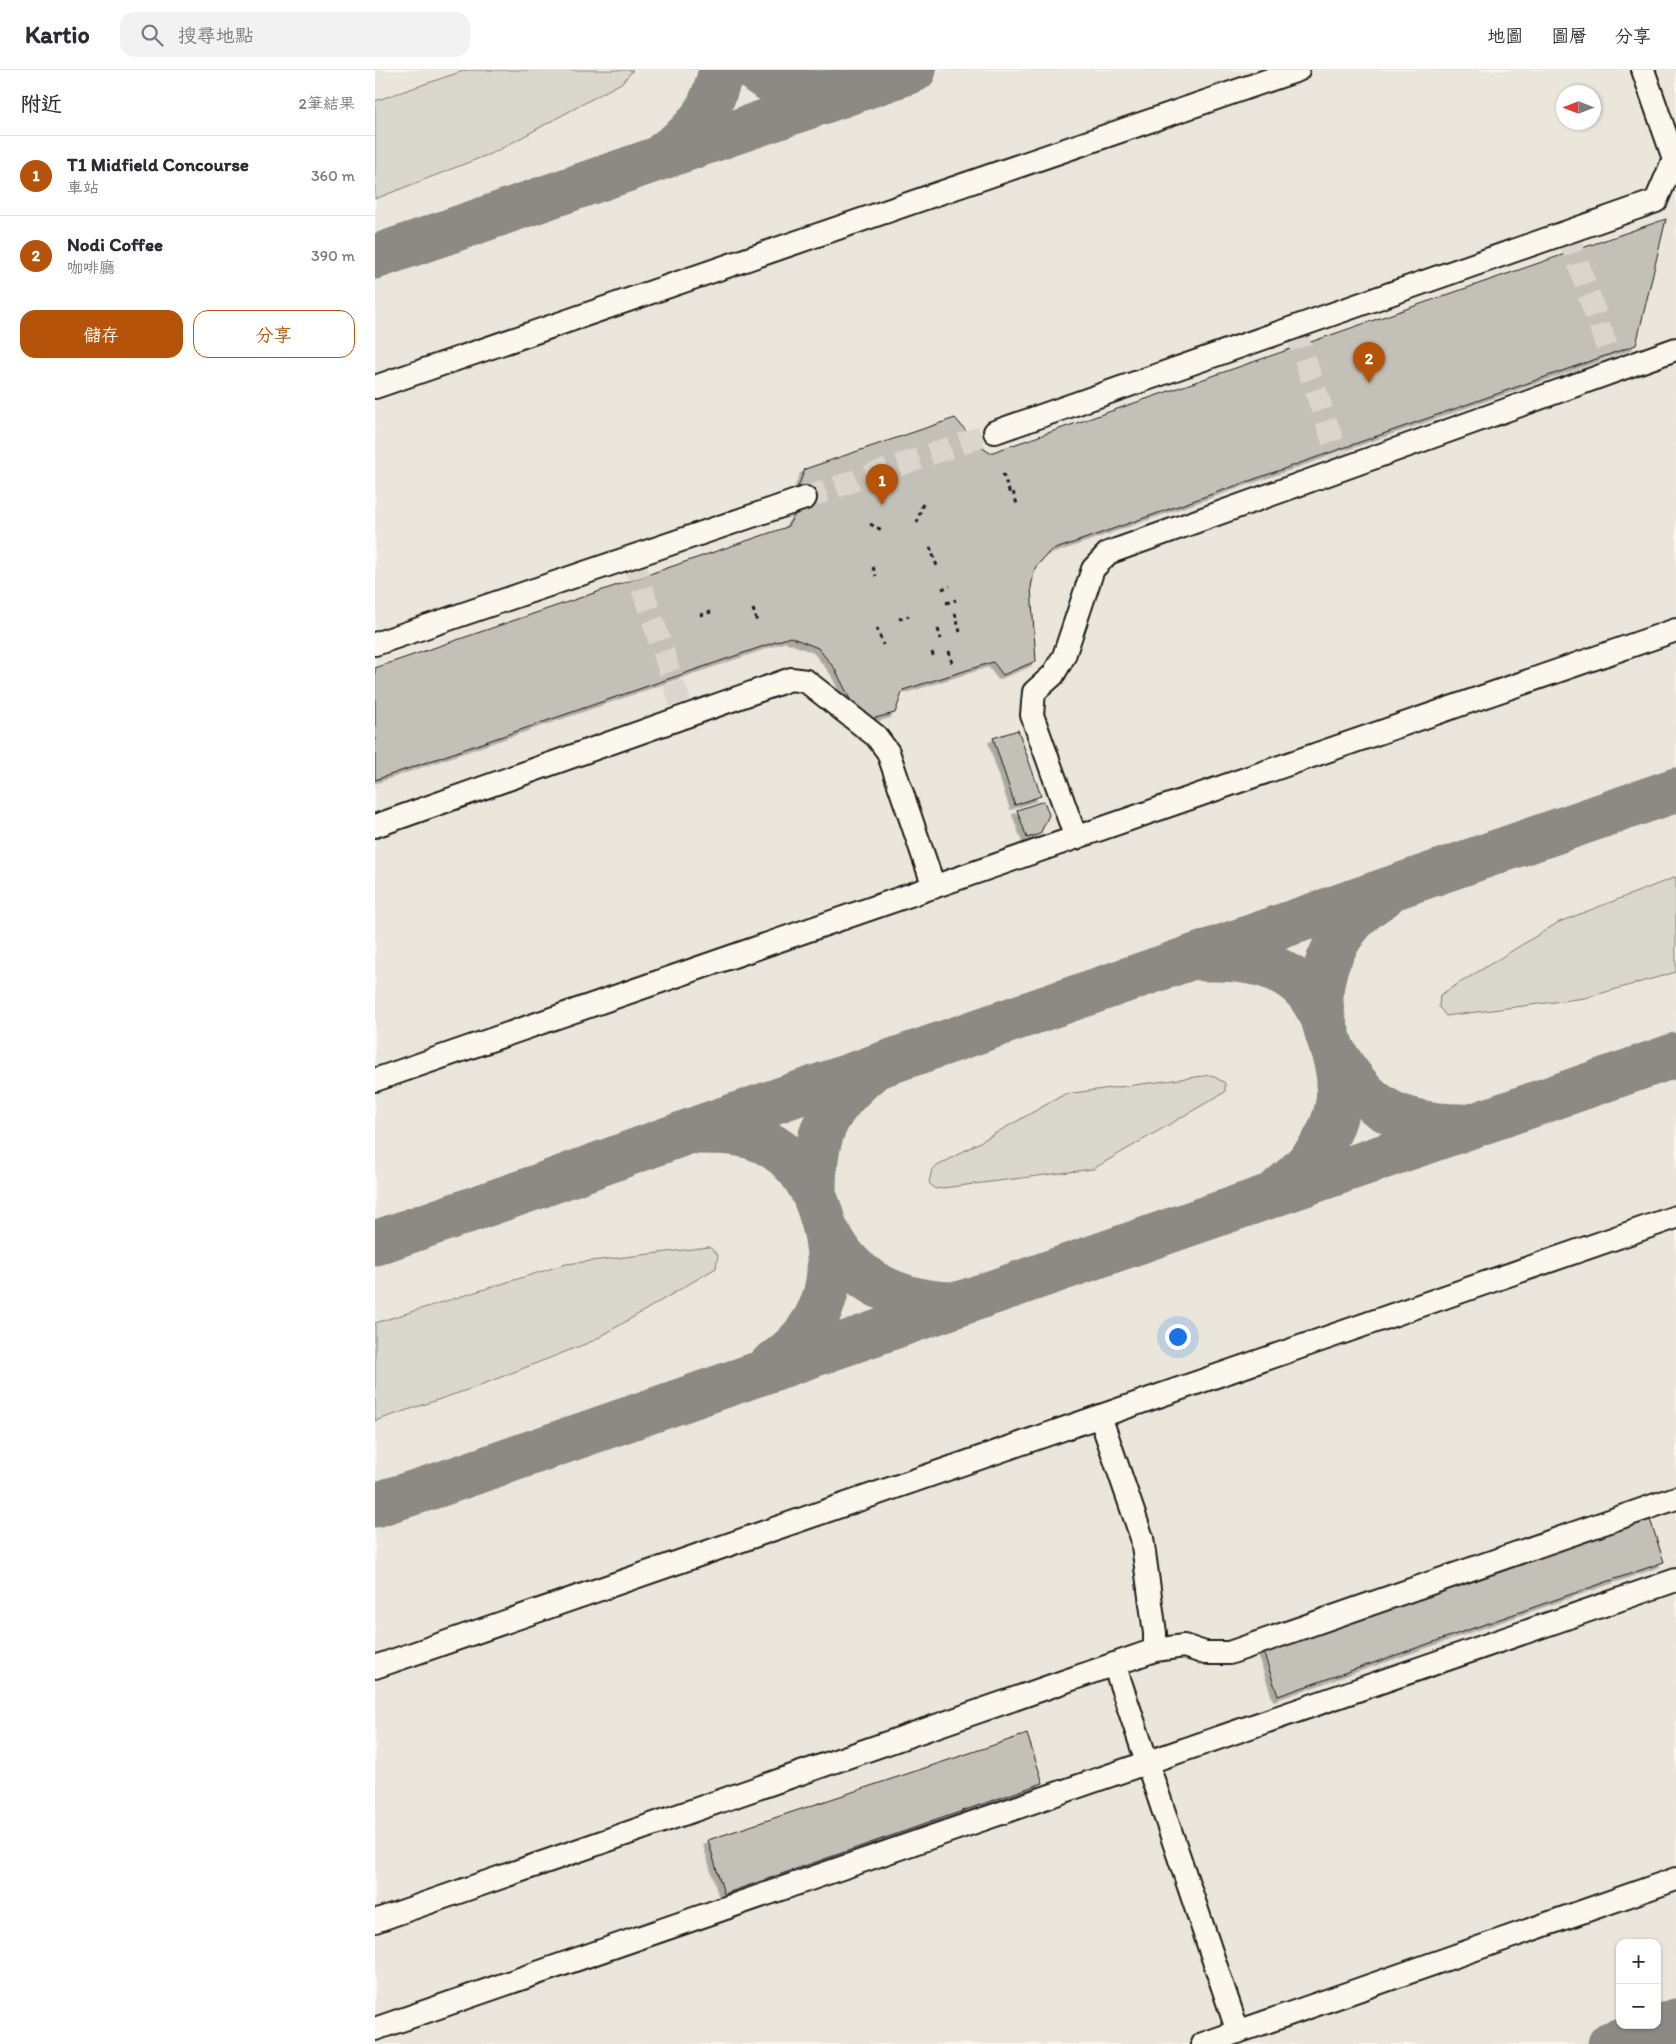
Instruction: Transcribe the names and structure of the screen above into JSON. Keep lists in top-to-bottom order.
{
  "north": "left",
  "page": {
    "header": "Kartio",
    "search": "搜尋地點",
    "nav": ["地圖", "圖層", "分享"],
    "heading": ["附近", "2筆結果"],
    "list": [
      {
        "mark": "1",
        "name": "T1 Midfield Concourse",
        "note": "車站",
        "value": "360 m"
      },
      {
        "mark": "2",
        "name": "Nodi Coffee",
        "note": "咖啡廳",
        "value": "390 m"
      }
    ],
    "buttons": ["儲存", "分享"],
    "pins": ["2", "1"],
    "map_buttons": ["+", "−"]
  }
}
